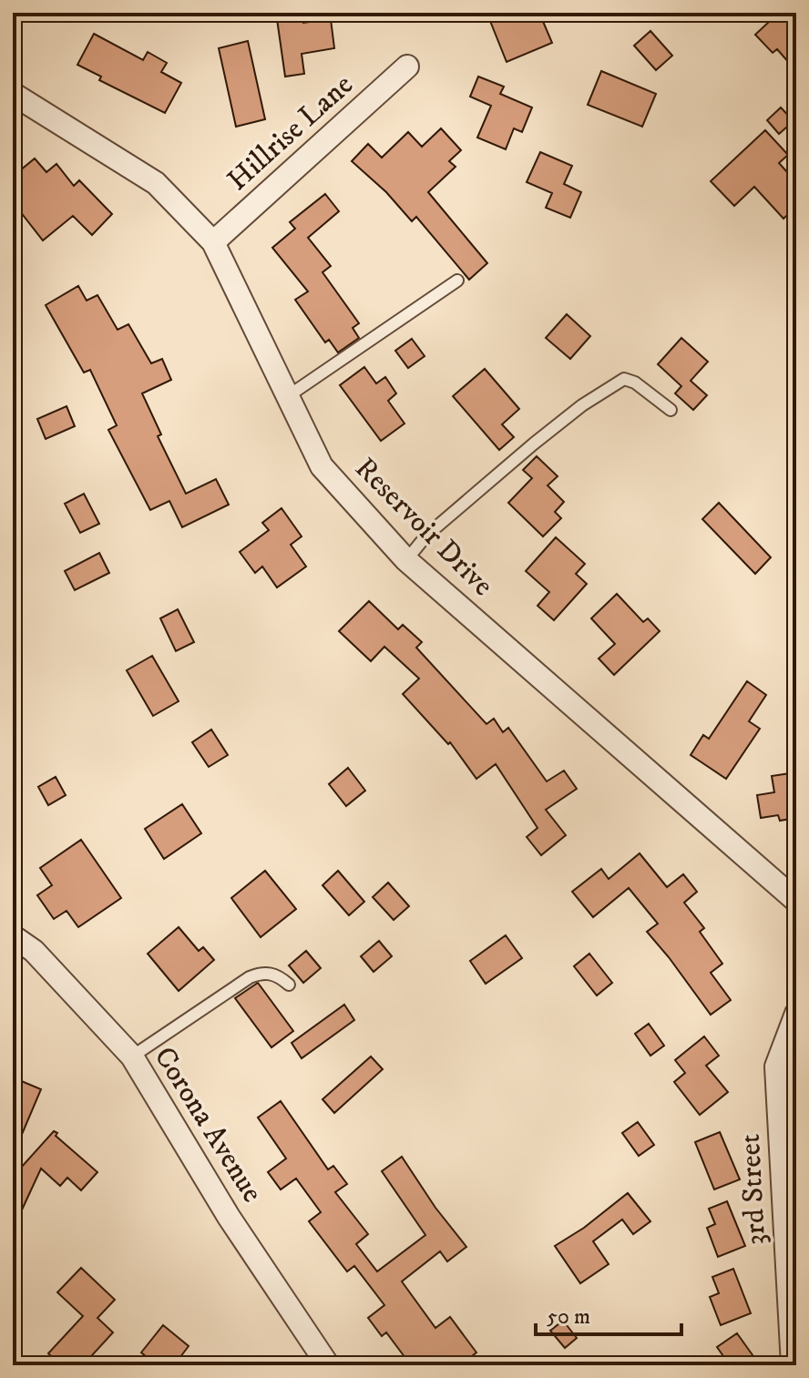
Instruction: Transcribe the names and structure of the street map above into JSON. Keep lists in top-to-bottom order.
{
  "streets": {
    "street": [
      "Hillrise Lane",
      "Reservoir Drive",
      "Corona Avenue",
      "3rd Street"
    ]
  },
  "crossings": [
    ["Hillrise Lane", "Reservoir Drive"]
  ],
  "scale_bar": "50 m"
}
